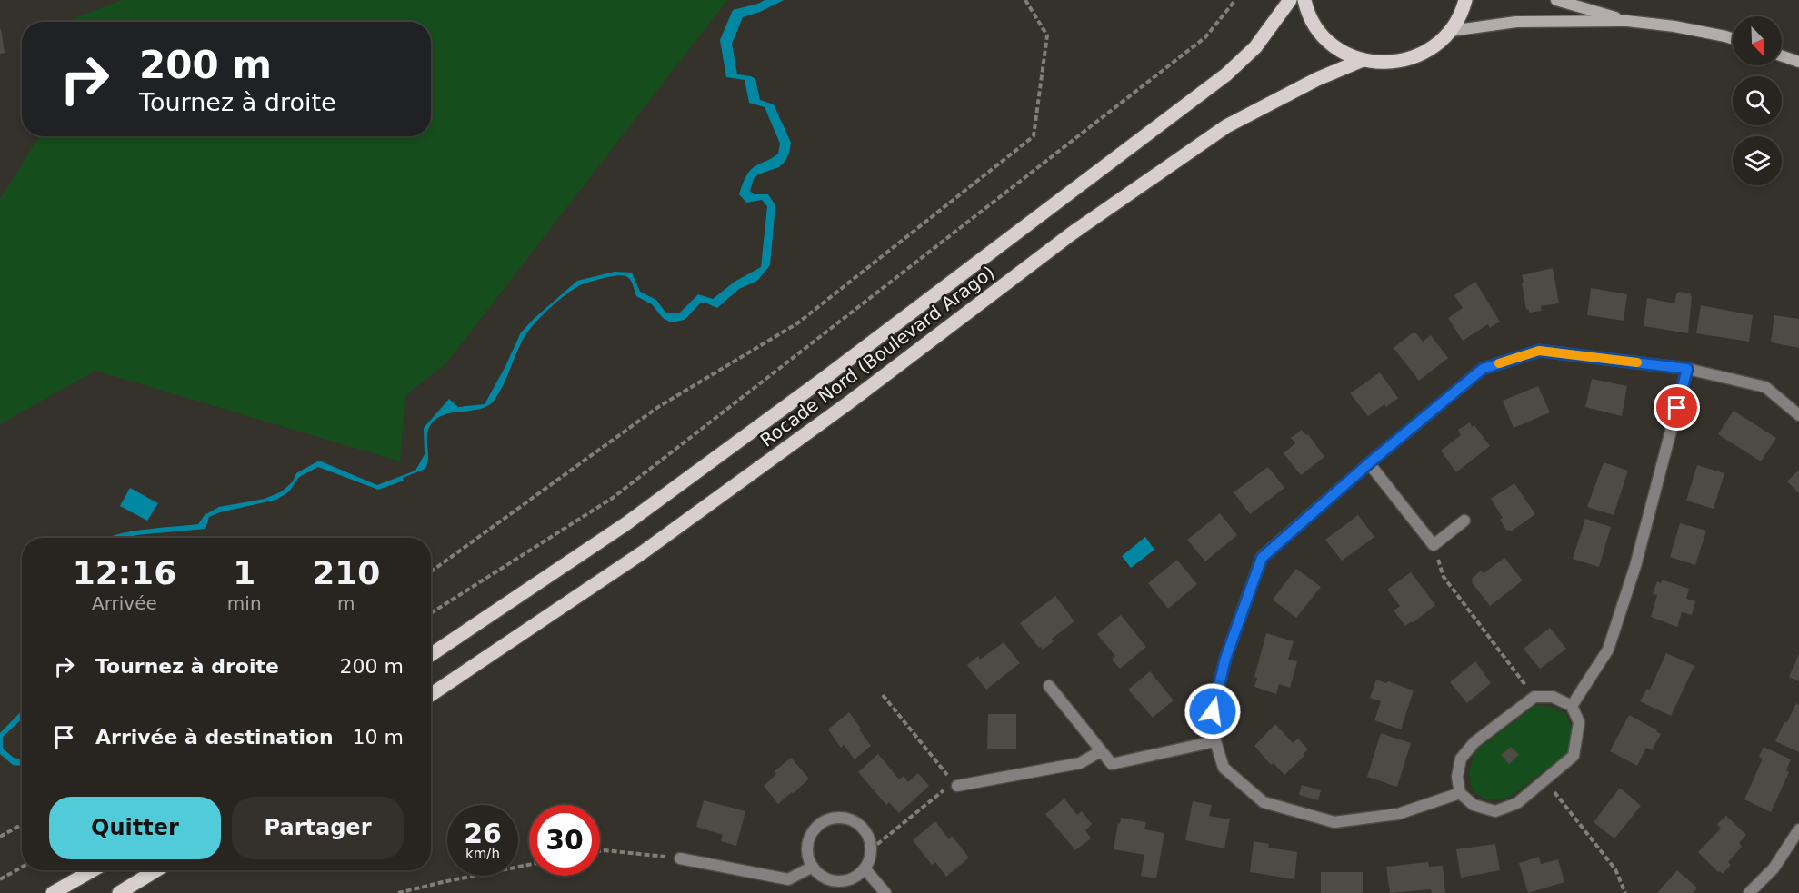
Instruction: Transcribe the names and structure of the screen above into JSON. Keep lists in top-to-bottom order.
{
  "streets": {
    "main road": ["Rocade Nord (Boulevard Arago)"]
  },
  "north": "bottom right",
  "page": {
    "turn": ["200 m", "Tournez à droite"],
    "eta": [
      "12:16",
      "Arrivée",
      "1",
      "min",
      "210",
      "m"
    ],
    "list": [
      {
        "name": "Tournez à droite",
        "value": "200 m"
      },
      {
        "name": "Arrivée à destination",
        "value": "10 m"
      }
    ],
    "buttons": ["Quitter", "Partager"],
    "speed": "26 km/h",
    "limit": "30"
  }
}
